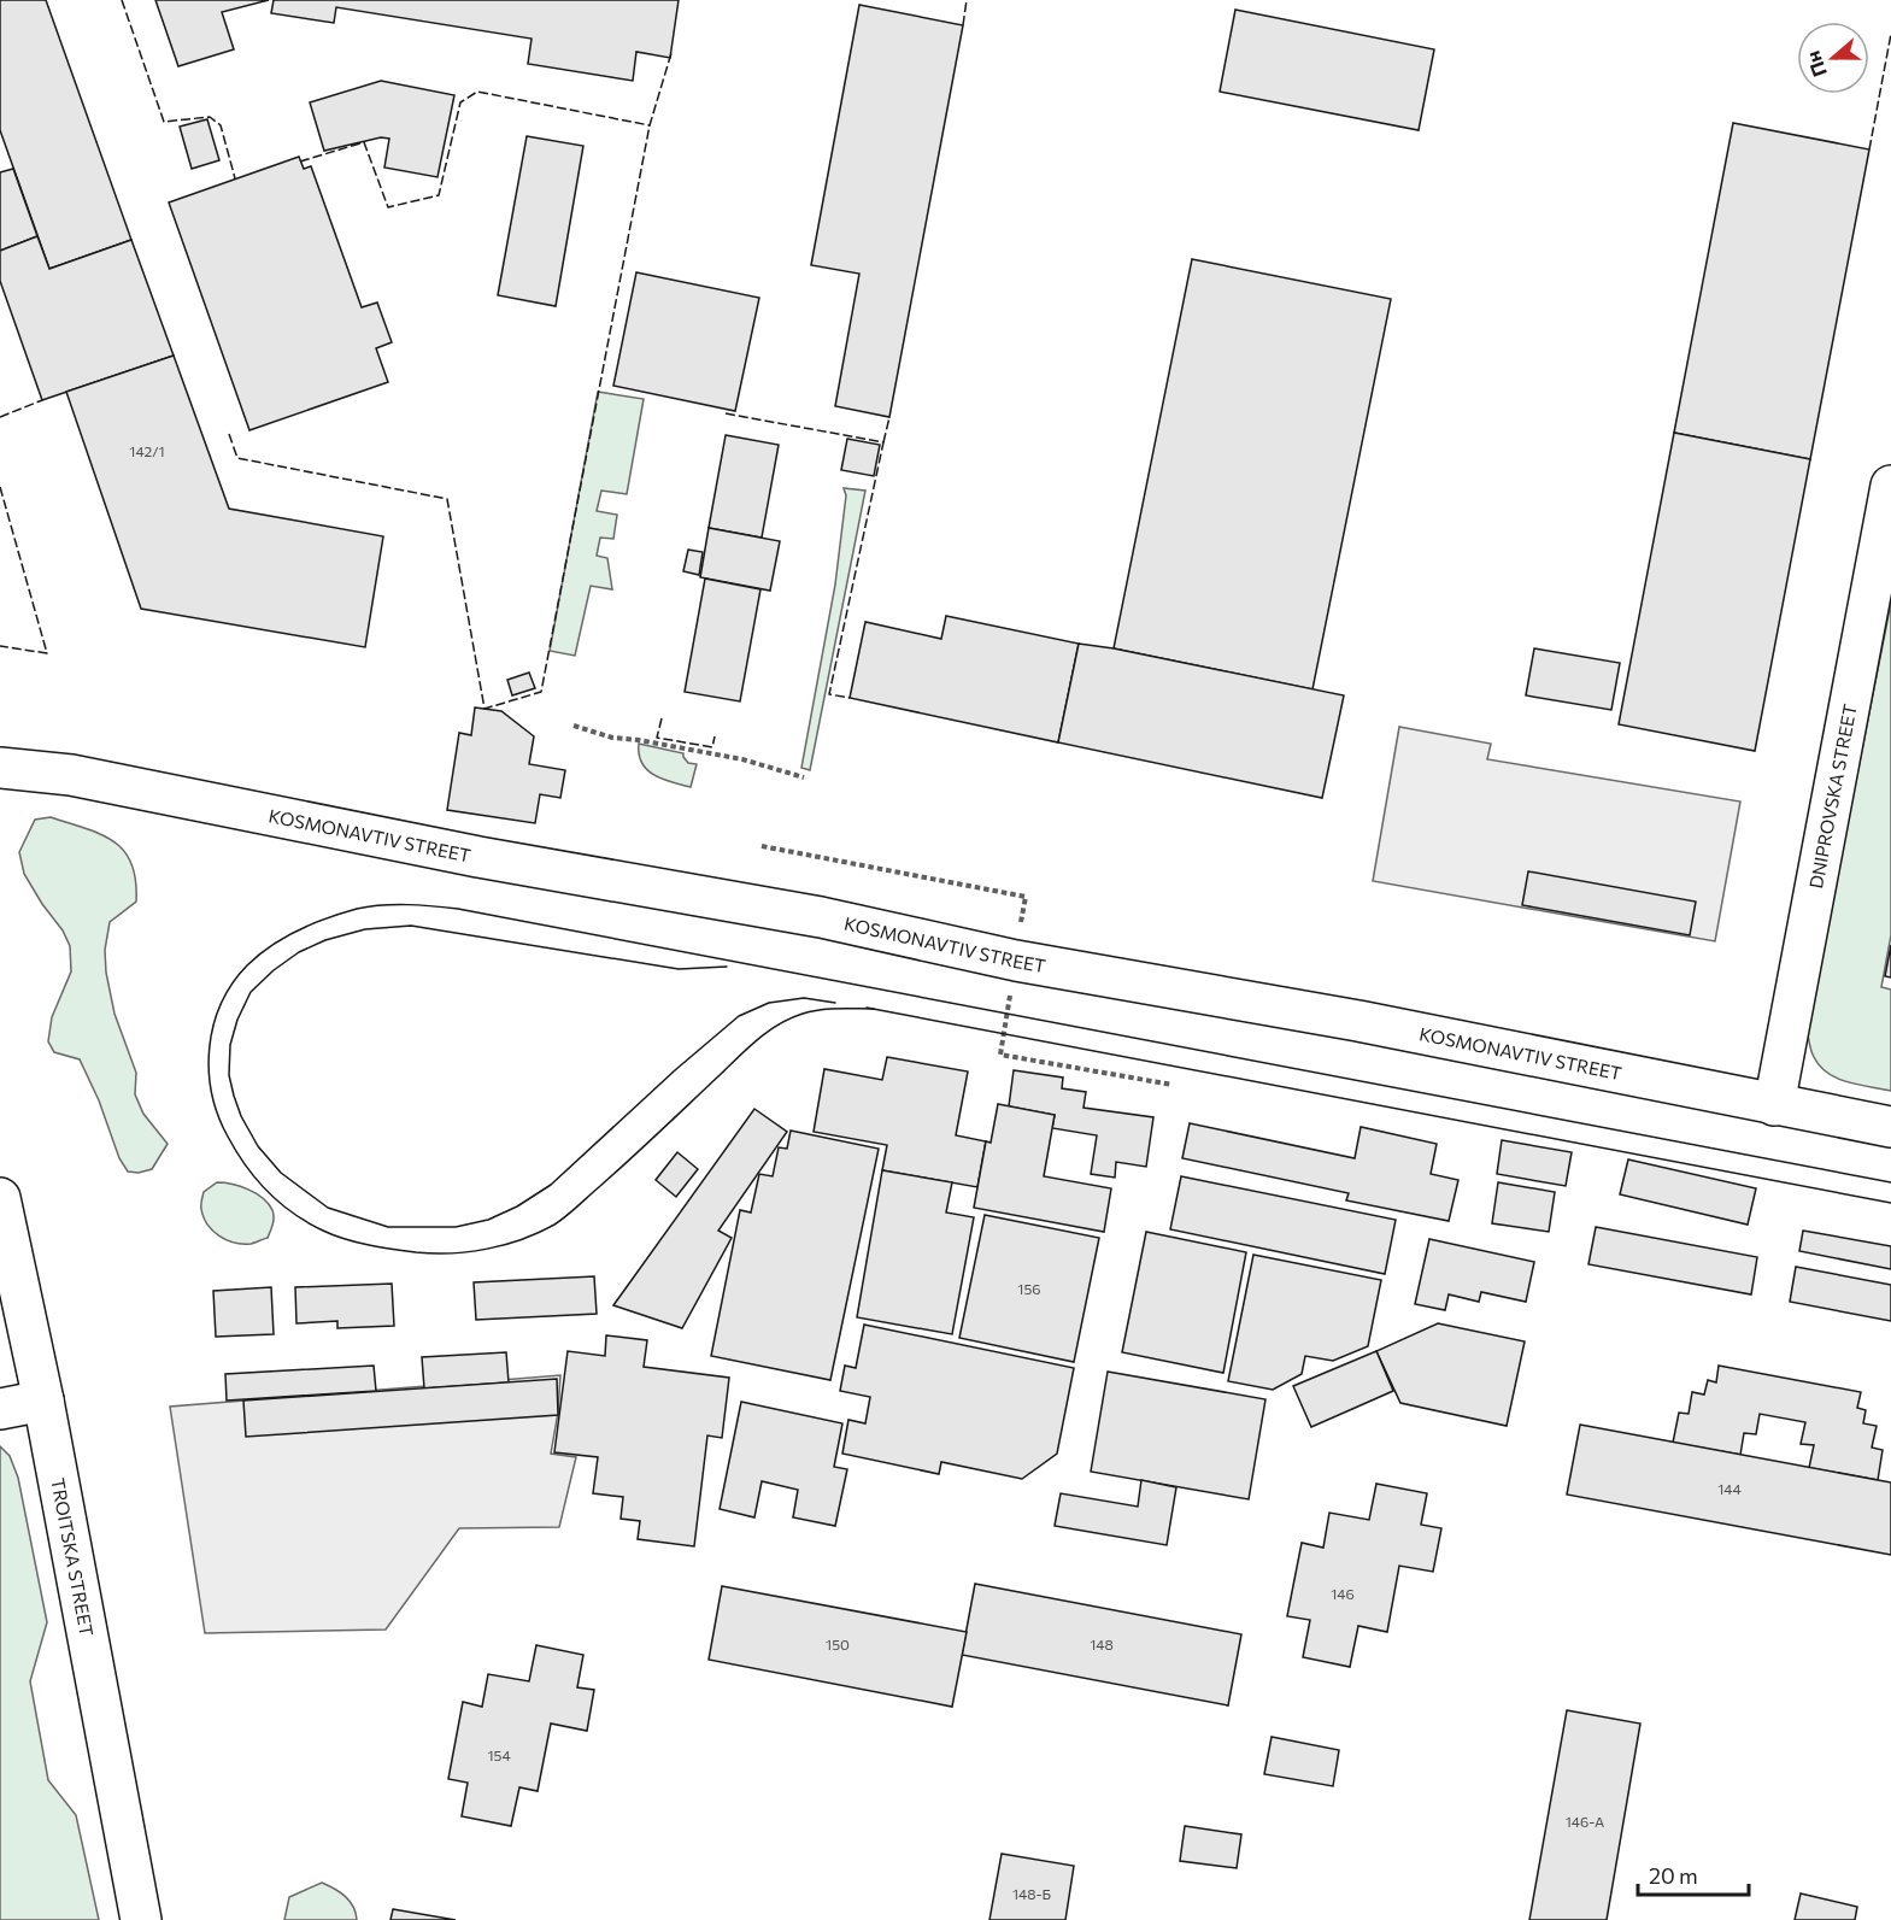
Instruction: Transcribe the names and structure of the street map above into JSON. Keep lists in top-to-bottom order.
{
  "streets": {
    "main road": ["DNIPROVSKA STREET", "KOSMONAVTIV STREET", "TROITSKA STREET"]
  },
  "crossings": [
    ["DNIPROVSKA STREET", "KOSMONAVTIV STREET"]
  ],
  "house_numbers": [
    "142/1",
    "156",
    "144",
    "146",
    "150",
    "148",
    "154",
    "146-А",
    "148-Б"
  ],
  "scale_bar": "20 m",
  "north": "left"
}
